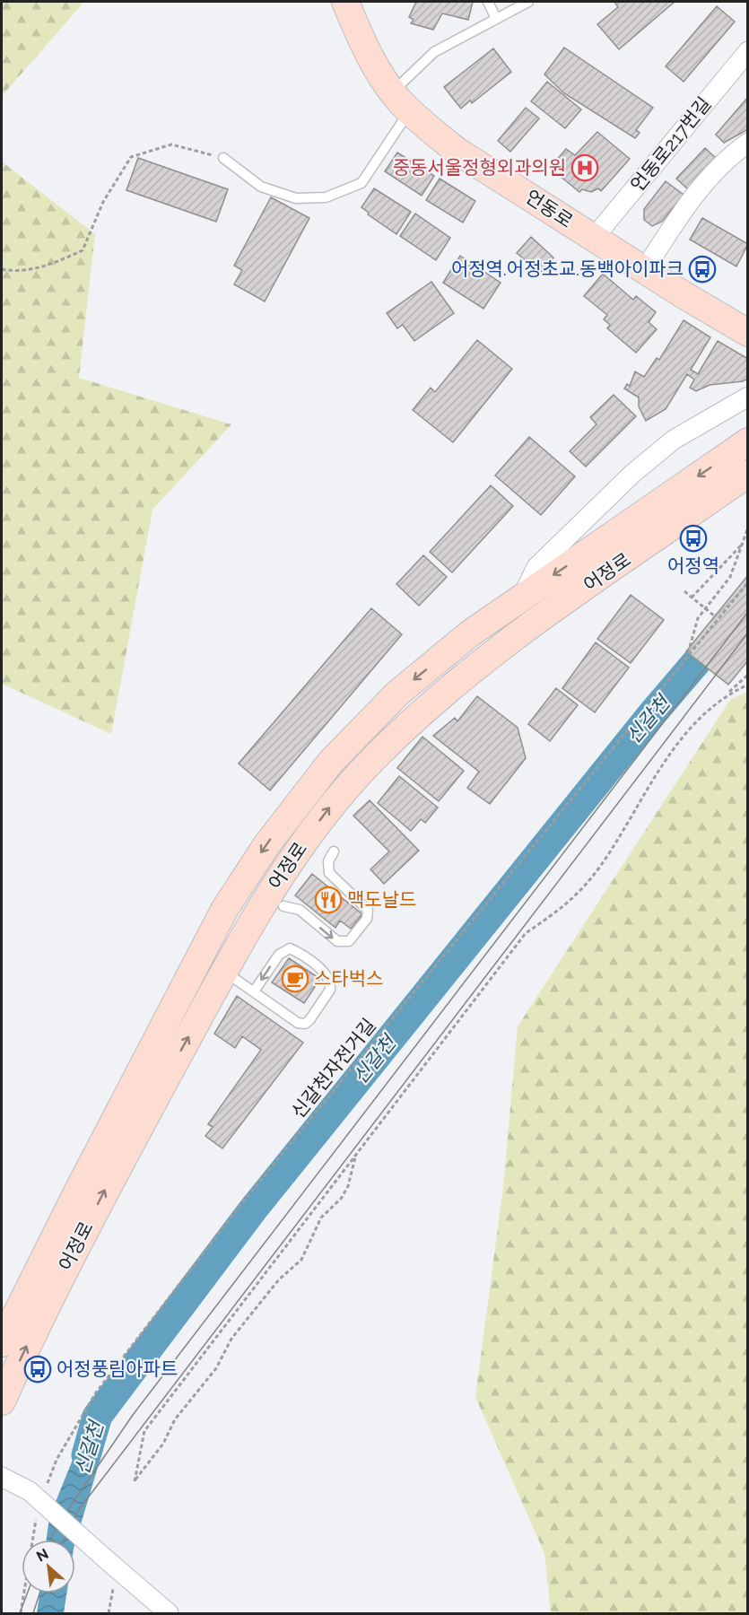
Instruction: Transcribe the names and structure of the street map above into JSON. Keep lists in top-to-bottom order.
{
  "streets": {
    "main road": ["언동로", "어정로"],
    "street": ["언동로217번길"],
    "path": ["신갈천자전거길"]
  },
  "crossings": [
    ["언동로217번길", "언동로"]
  ],
  "water": ["신갈천"],
  "places": {
    "hospital": ["중동서울정형외과의원"],
    "bus stop": ["어정역.어정초교.동백아이파크", "어정역", "어정풍림아파트"],
    "restaurant": ["맥도날드"],
    "cafe": ["스타벅스"]
  },
  "north": "top left"
}
